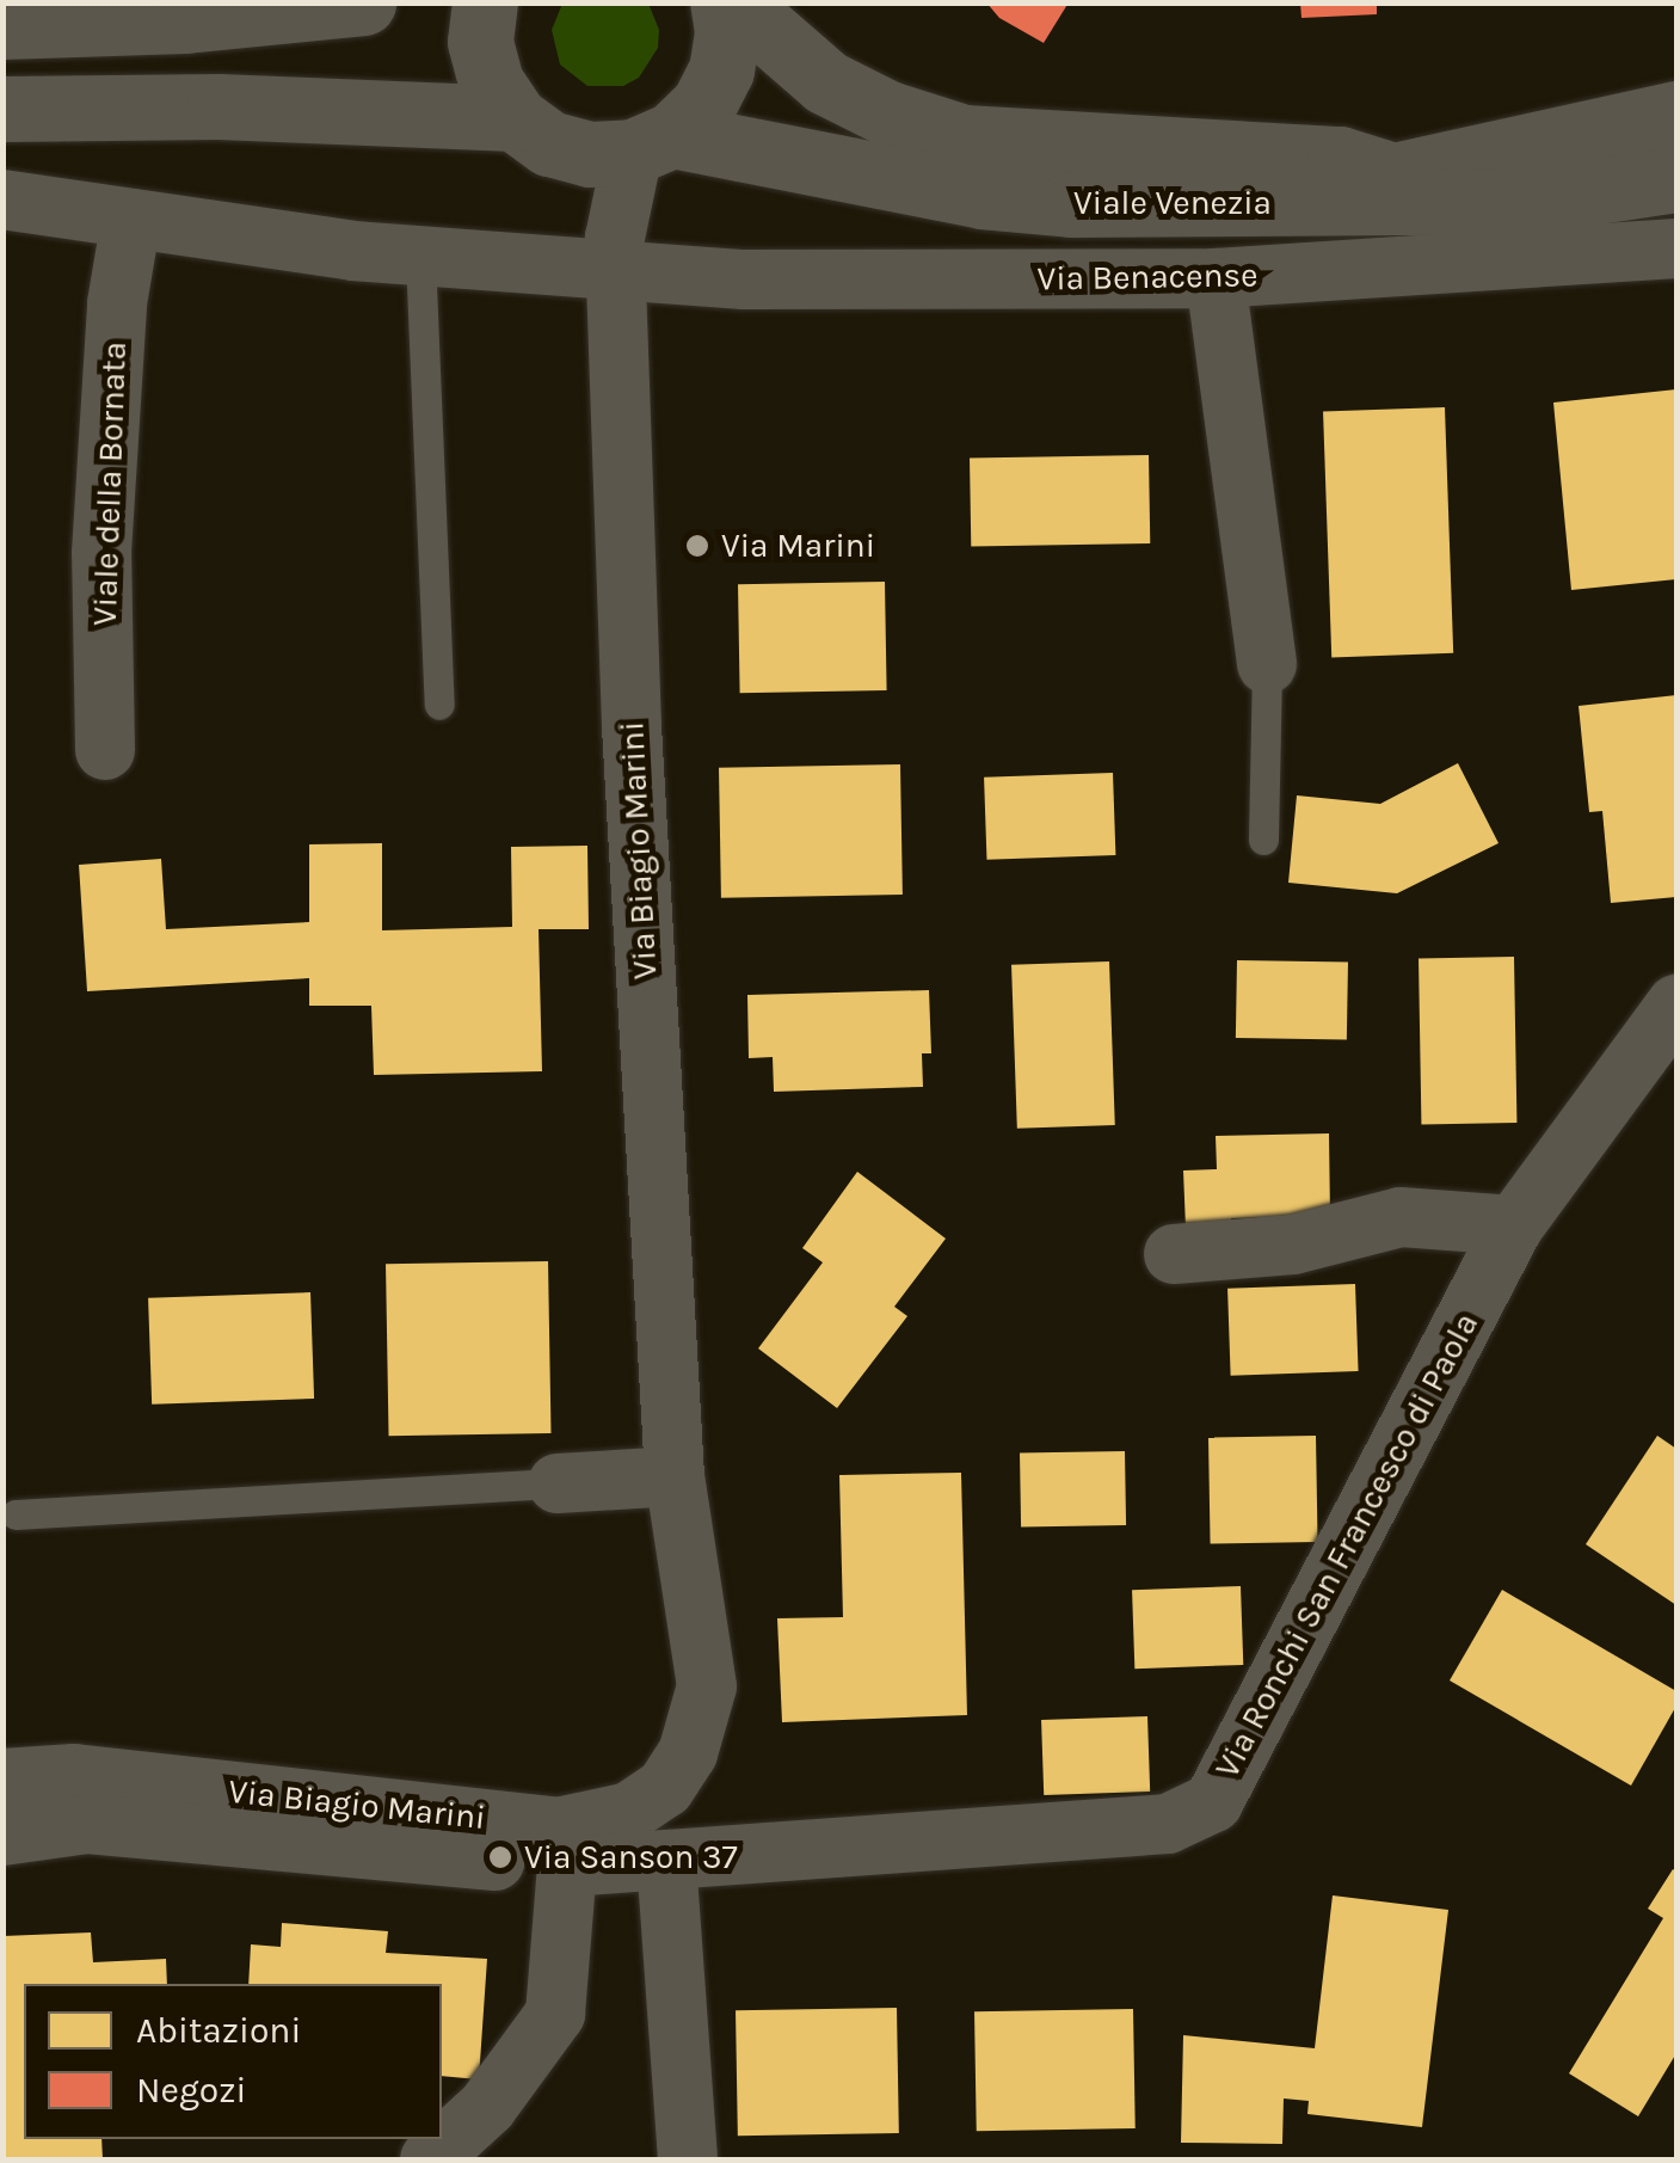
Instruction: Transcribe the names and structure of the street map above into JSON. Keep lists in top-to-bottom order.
{
  "streets": {
    "street": [
      "Viale Venezia",
      "Via Benacense",
      "Viale della Bornata",
      "Via Biagio Marini",
      "Via Ronchi San Francesco di Paola"
    ]
  },
  "crossings": [
    ["Via Benacense", "Via Biagio Marini"]
  ],
  "places": ["Via Marini", "Via Sanson 37"],
  "legend": ["Abitazioni", "Negozi"]
}
